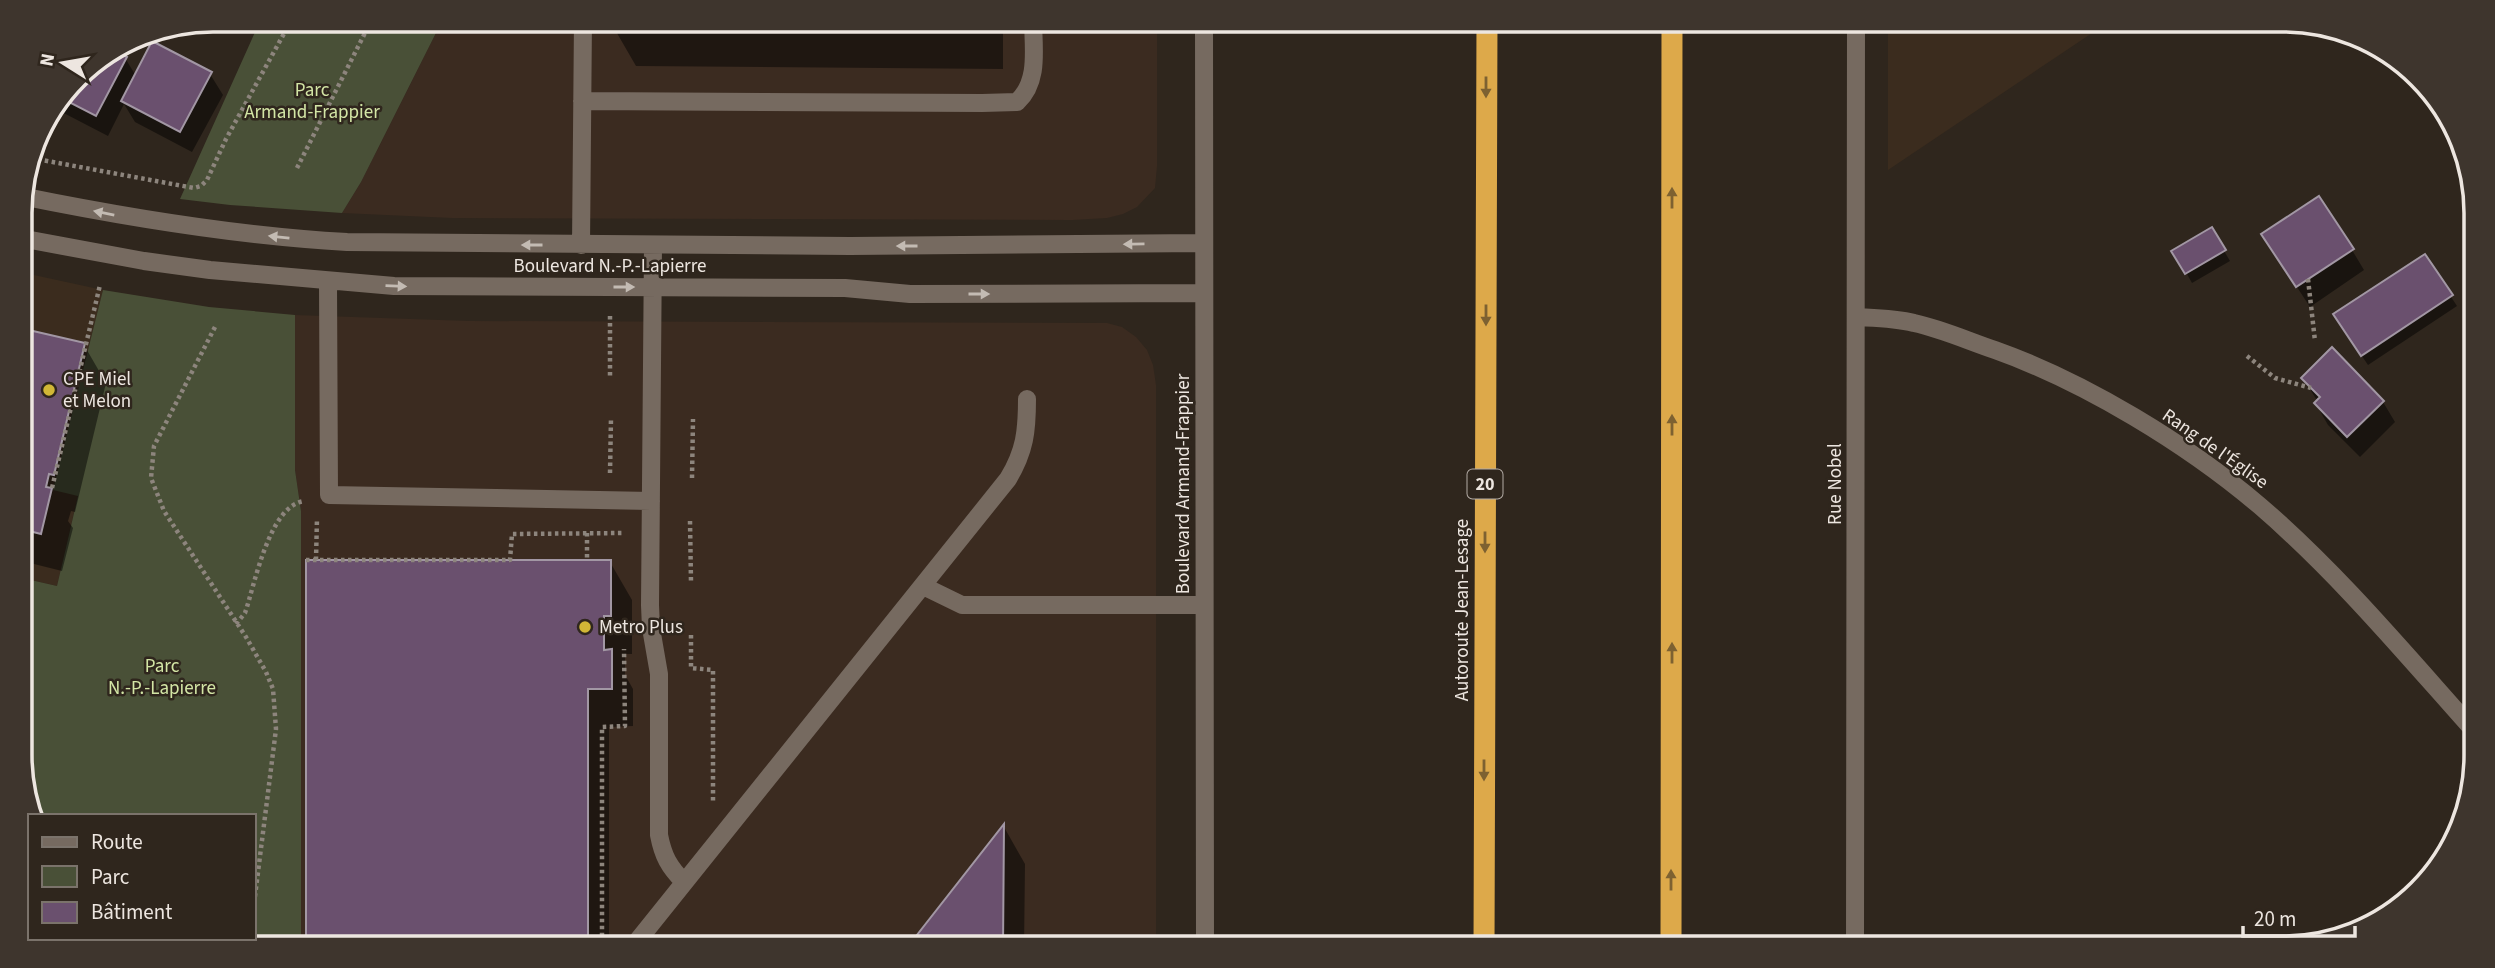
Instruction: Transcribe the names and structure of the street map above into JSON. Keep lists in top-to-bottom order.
{
  "streets": {
    "highway": ["20", "Autoroute Jean-Lesage"],
    "street": [
      "Boulevard N.-P.-Lapierre",
      "Rang de l'Église",
      "Boulevard Armand-Frappier",
      "Rue Nobel"
    ]
  },
  "crossings": [
    ["Boulevard N.-P.-Lapierre", "Boulevard Armand-Frappier"],
    ["Rang de l'Église", "Rue Nobel"]
  ],
  "parks": ["Parc Armand-Frappier", "Parc N.-P.-Lapierre"],
  "places": ["CPE Miel et Melon", "Metro Plus"],
  "legend": ["Route", "Parc", "Bâtiment"],
  "scale_bar": "20 m",
  "north": "left"
}
